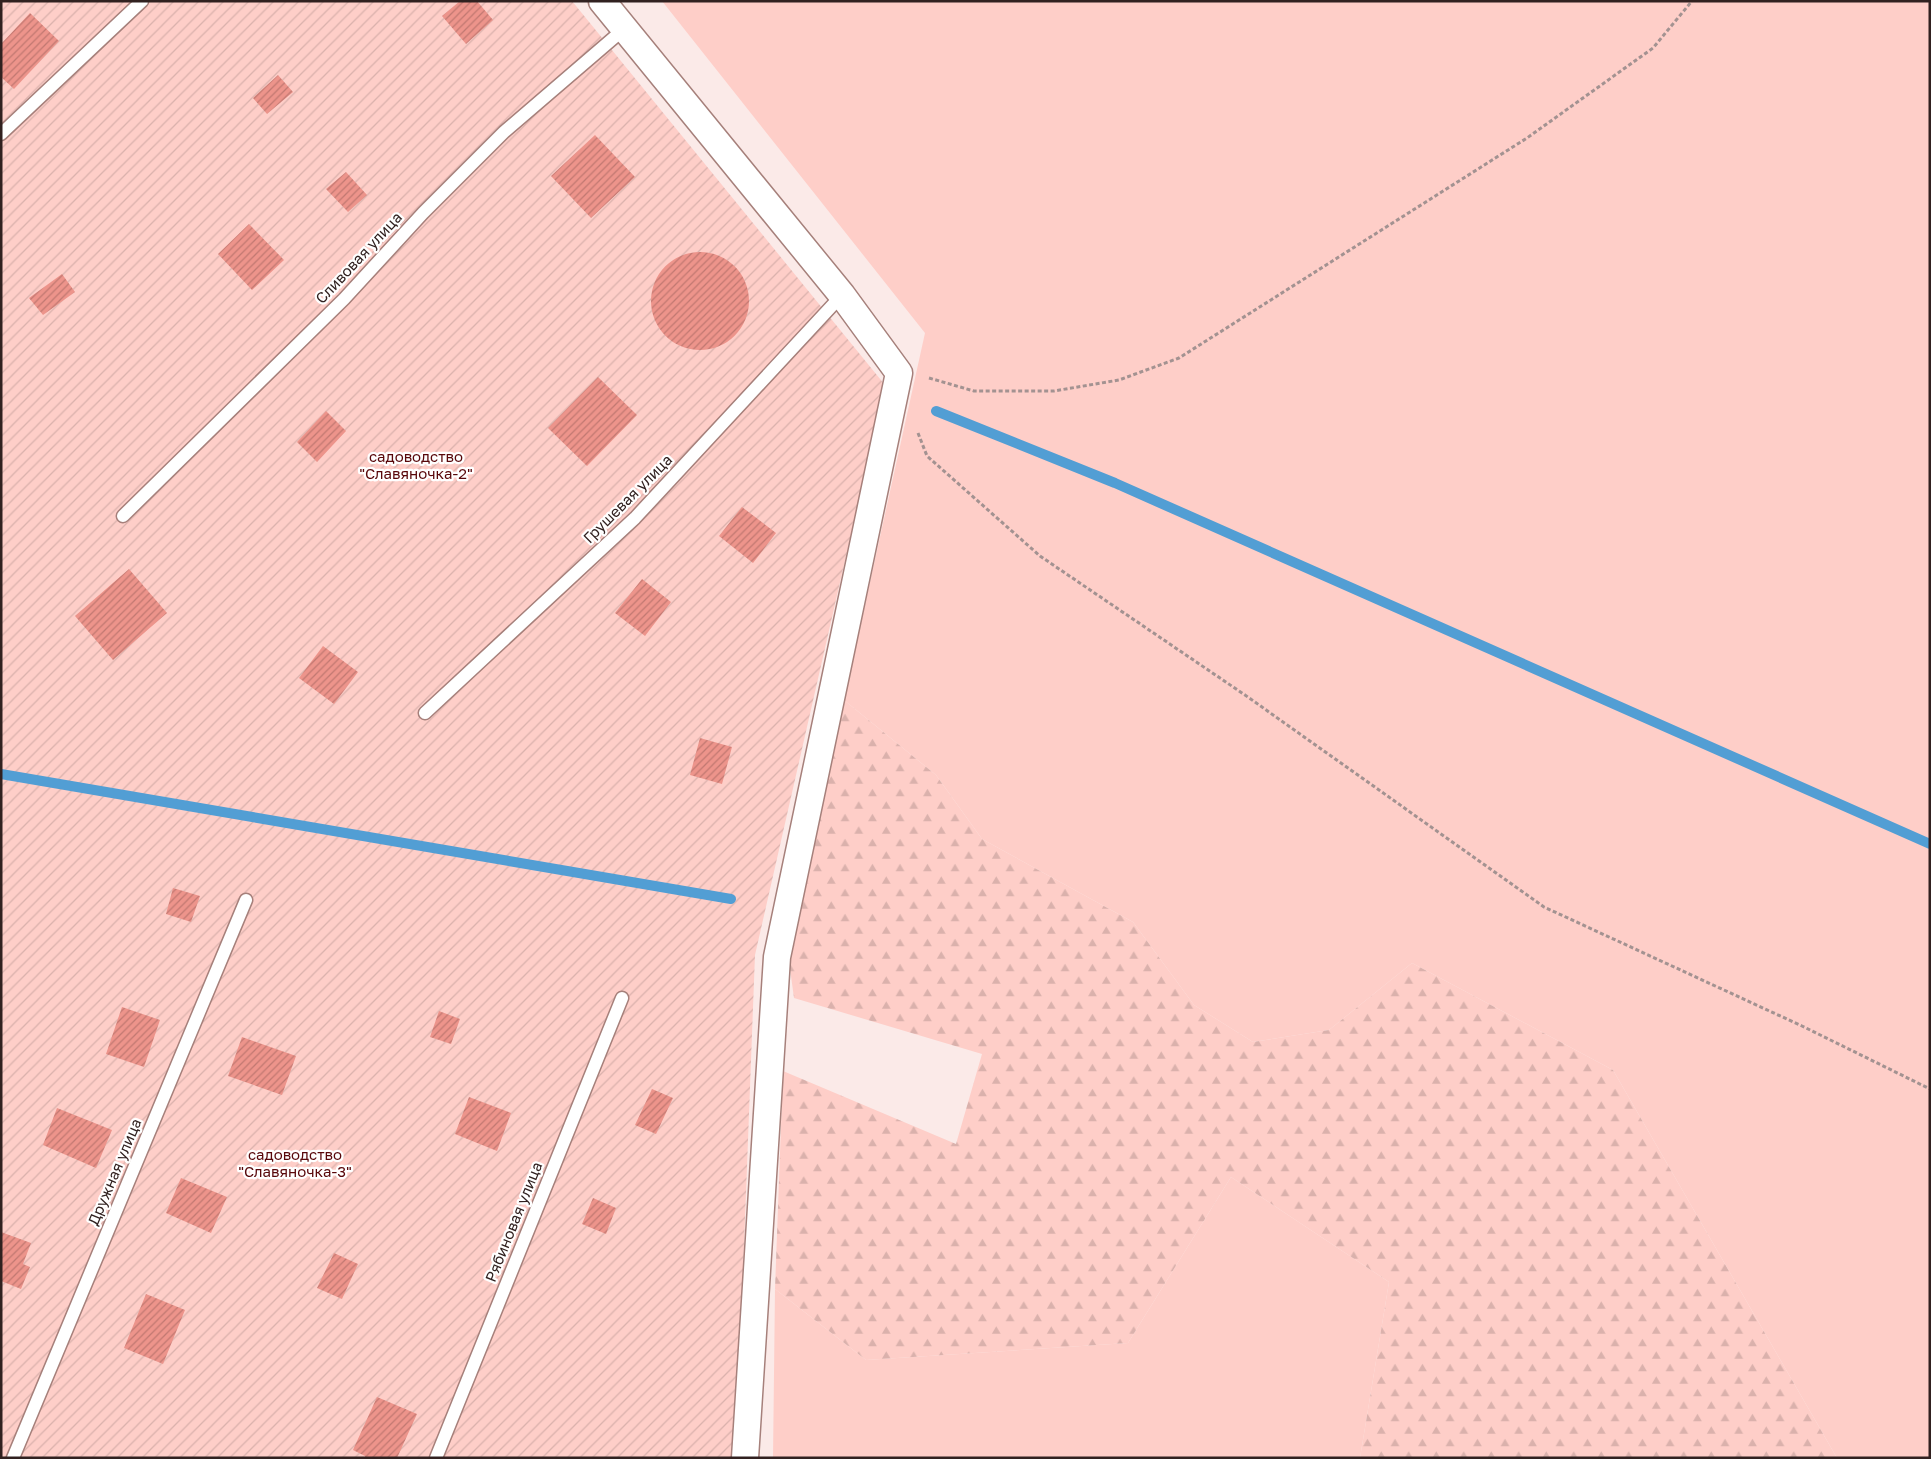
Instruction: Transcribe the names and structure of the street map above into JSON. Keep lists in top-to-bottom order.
{
  "streets": {
    "lane": [
      "Сливовая улица",
      "Грушевая улица",
      "Дружная улица",
      "Рябиновая улица"
    ]
  },
  "parks": ["садоводство \"Славяночка-2\"", "садоводство \"Славяночка-3\""]
}
